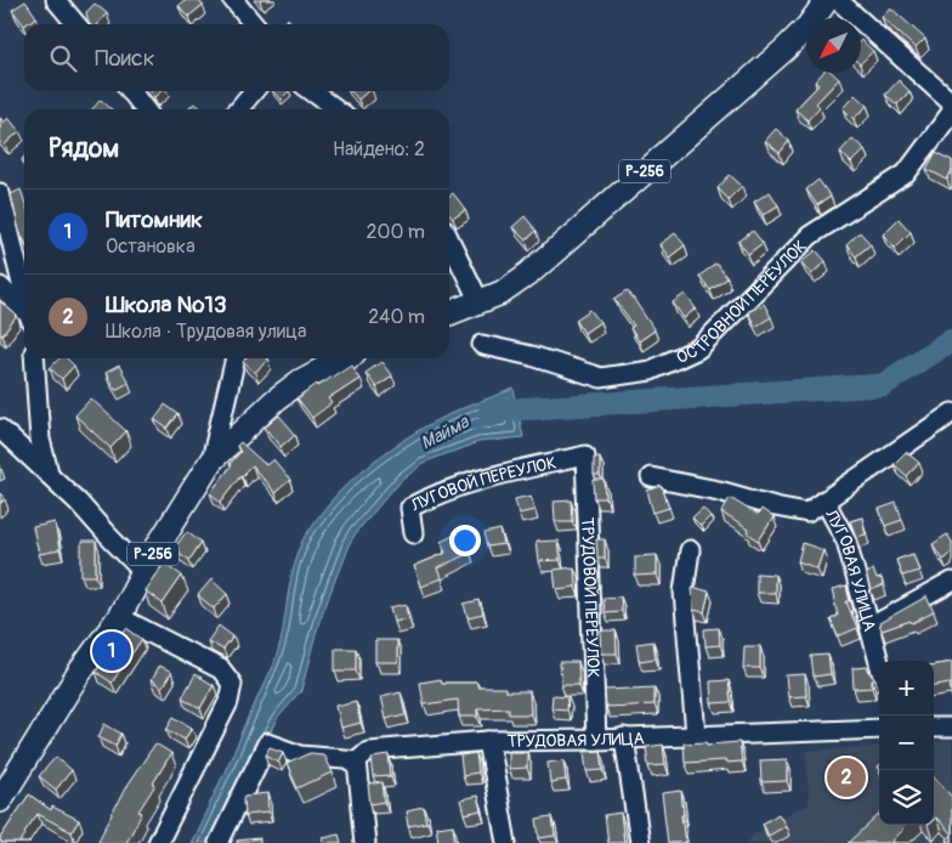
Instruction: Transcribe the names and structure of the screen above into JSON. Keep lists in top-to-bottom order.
{
  "streets": {
    "main road": ["Р-256"],
    "street": [
      "ОСТРОВНОЙ ПЕРЕУЛОК",
      "ЛУГОВОЙ ПЕРЕУЛОК",
      "ЛУГОВАЯ УЛИЦА",
      "ТРУДОВОЙ ПЕРЕУЛОК",
      "ТРУДОВАЯ УЛИЦА"
    ]
  },
  "crossings": [
    ["ЛУГОВОЙ ПЕРЕУЛОК", "ТРУДОВОЙ ПЕРЕУЛОК"],
    ["ТРУДОВОЙ ПЕРЕУЛОК", "ТРУДОВАЯ УЛИЦА"]
  ],
  "water": ["Майма"],
  "north": "bottom left",
  "page": {
    "search": "Поиск",
    "heading": ["Рядом", "Найдено: 2"],
    "list": [
      {
        "mark": "1",
        "name": "Питомник",
        "note": "Остановка",
        "value": "200 m"
      },
      {
        "mark": "2",
        "name": "Школа №13",
        "note": "Школа · Трудовая улица",
        "value": "240 m"
      }
    ],
    "pins": ["1", "2"],
    "map_buttons": ["+", "−"]
  }
}
